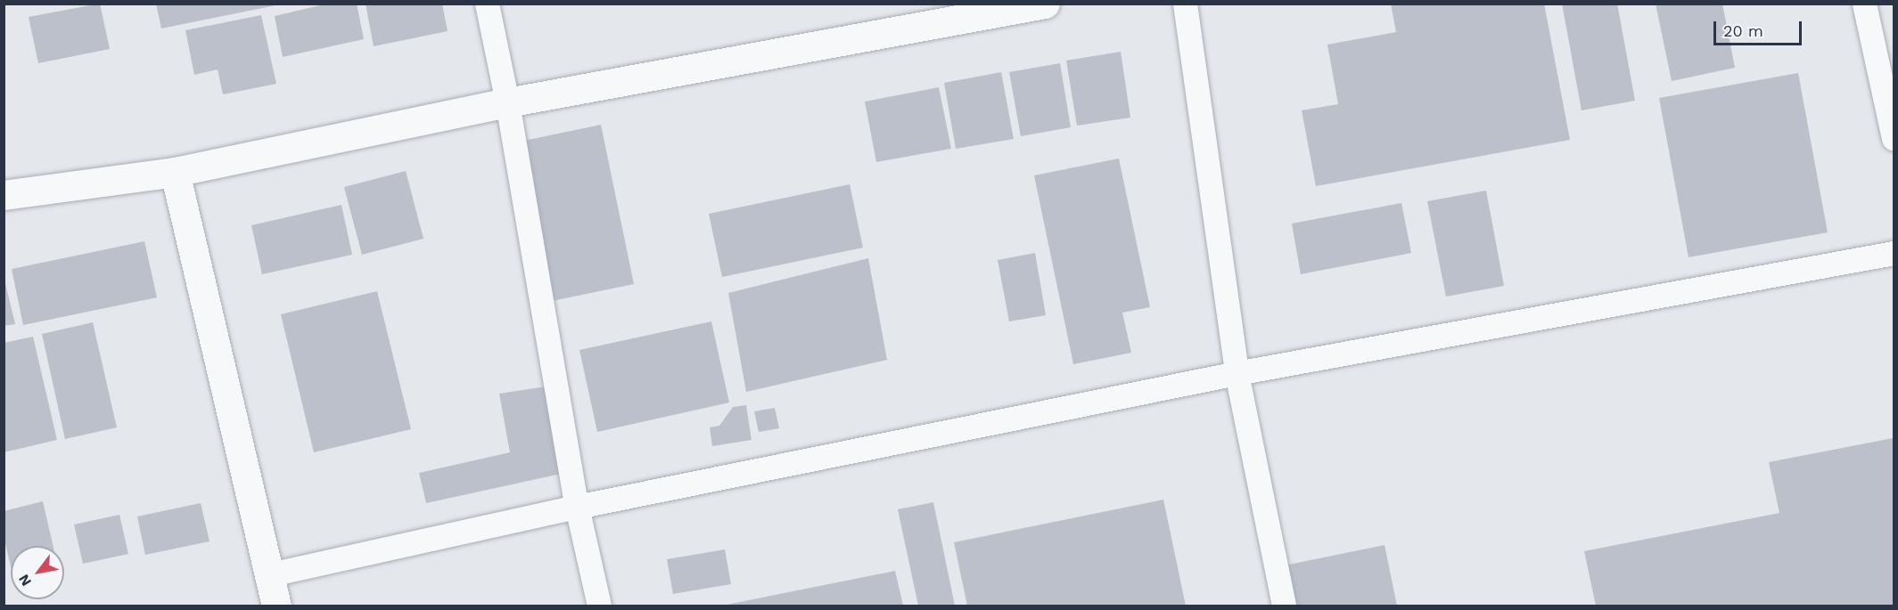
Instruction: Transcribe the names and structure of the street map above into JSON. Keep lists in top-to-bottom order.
{
  "scale_bar": "20 m",
  "north": "bottom left"
}
